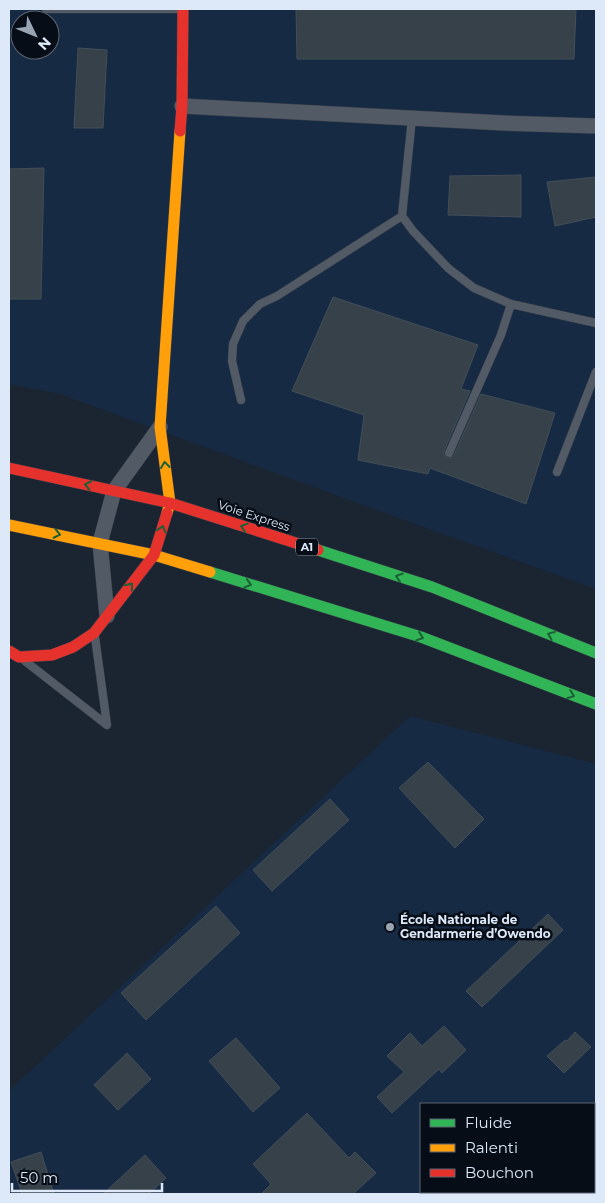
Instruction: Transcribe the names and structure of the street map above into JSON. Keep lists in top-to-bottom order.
{
  "streets": {
    "main road": ["Voie Express", "A1"]
  },
  "places": ["École Nationale de Gendarmerie d’Owendo"],
  "legend": ["Fluide", "Ralenti", "Bouchon"],
  "scale_bar": "50 m",
  "north": "bottom right"
}
